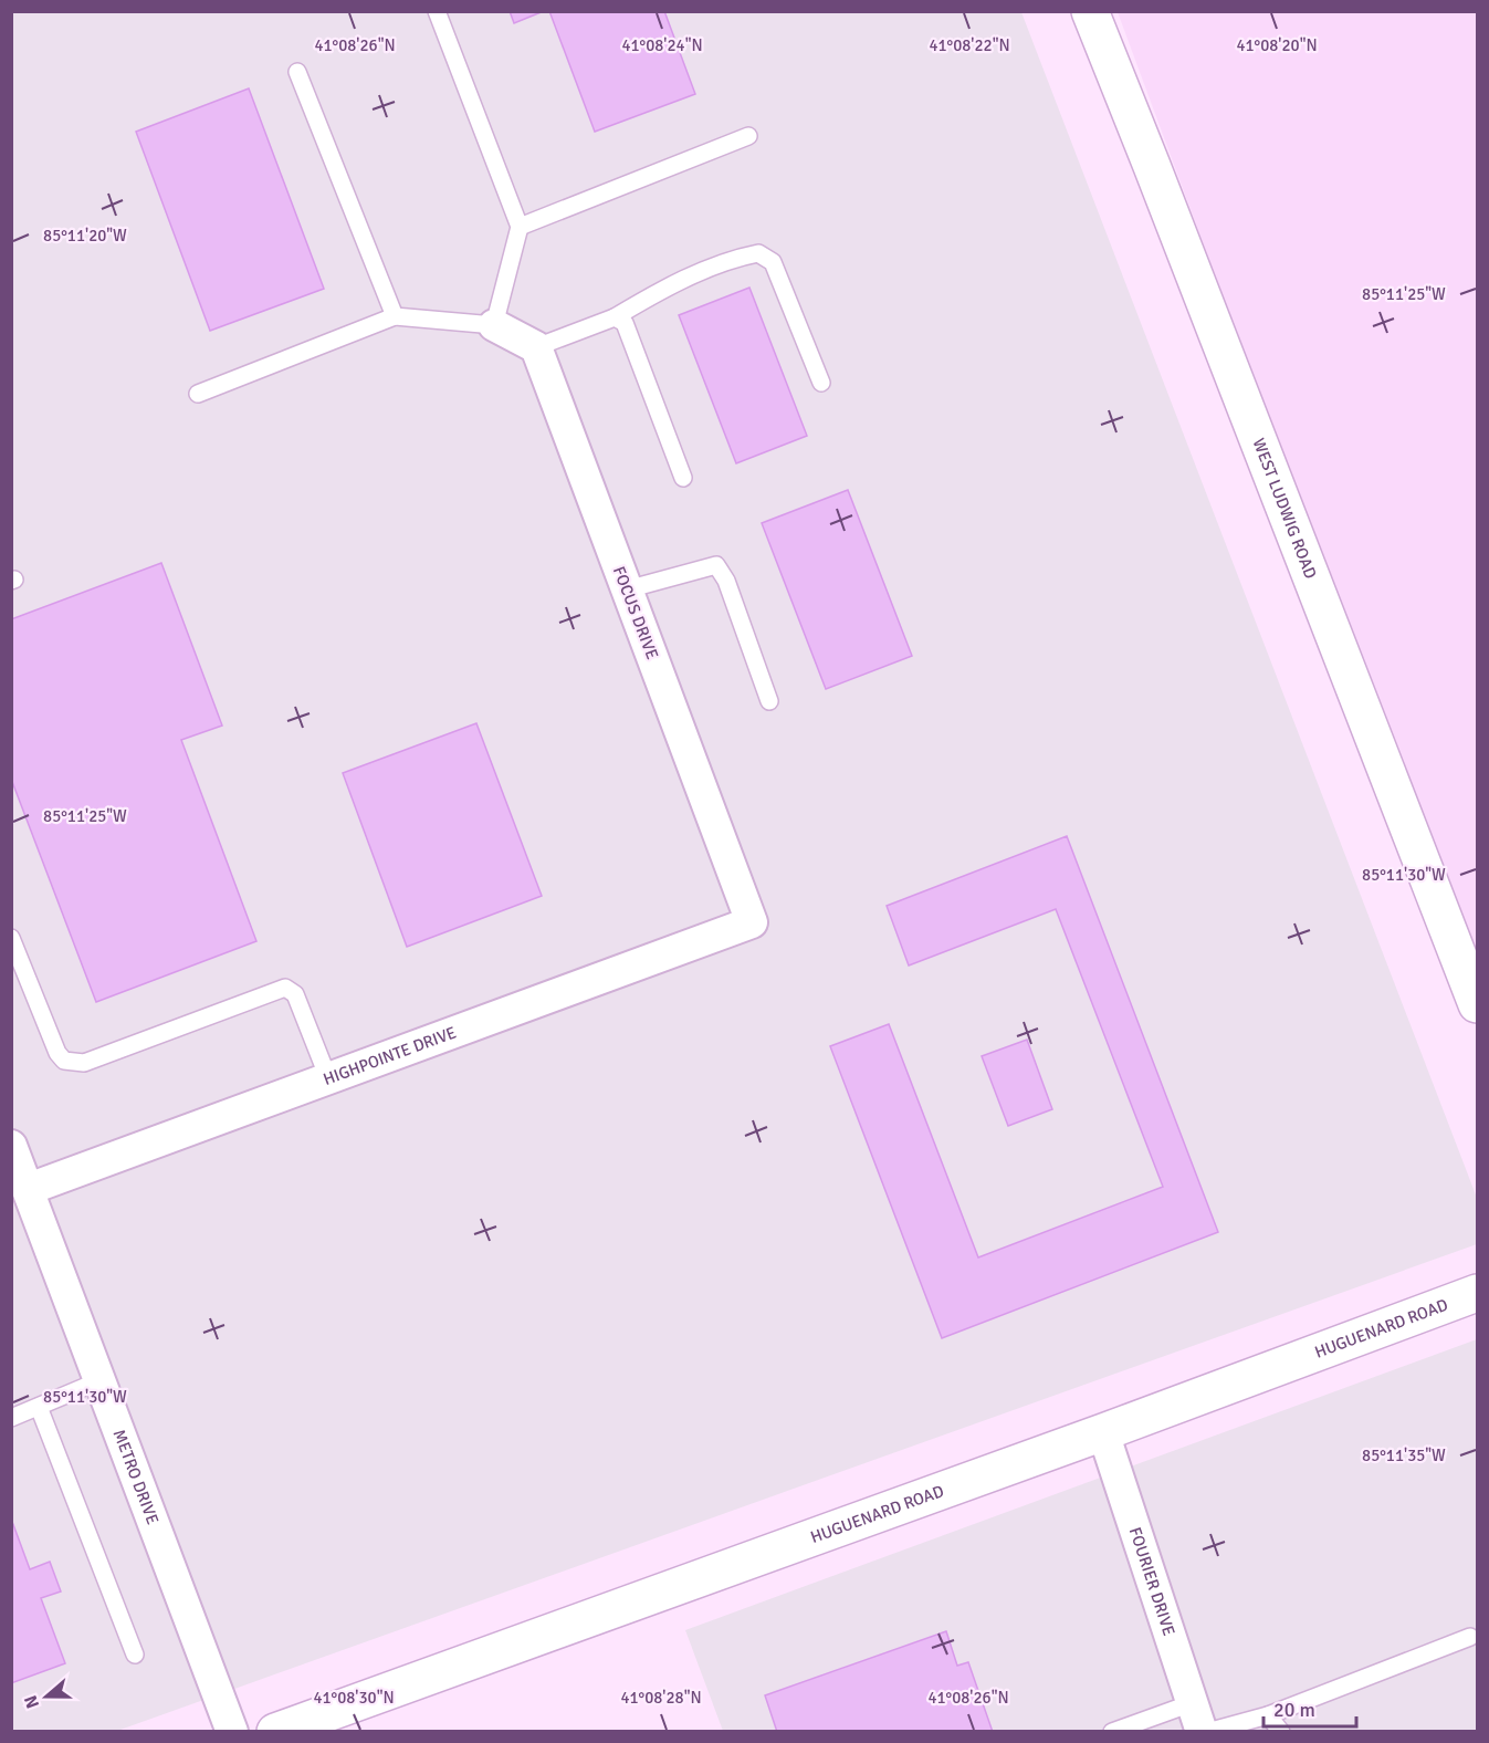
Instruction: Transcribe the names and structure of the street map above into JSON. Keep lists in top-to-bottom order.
{
  "streets": {
    "main road": ["WEST LUDWIG ROAD", "HUGUENARD ROAD"],
    "street": [
      "FOCUS DRIVE",
      "HIGHPOINTE DRIVE",
      "METRO DRIVE",
      "FOURIER DRIVE"
    ]
  },
  "crossings": [
    ["FOCUS DRIVE", "HIGHPOINTE DRIVE"],
    ["HIGHPOINTE DRIVE", "METRO DRIVE"],
    ["HUGUENARD ROAD", "FOURIER DRIVE"]
  ],
  "scale_bar": "20 m",
  "north": "left",
  "coordinates": [
    "41°08'26\"N",
    "41°08'24\"N",
    "41°08'22\"N",
    "41°08'20\"N",
    "85°11'20\"W",
    "85°11'25\"W",
    "85°11'30\"W",
    "85°11'35\"W",
    "41°08'30\"N",
    "41°08'28\"N"
  ]
}
